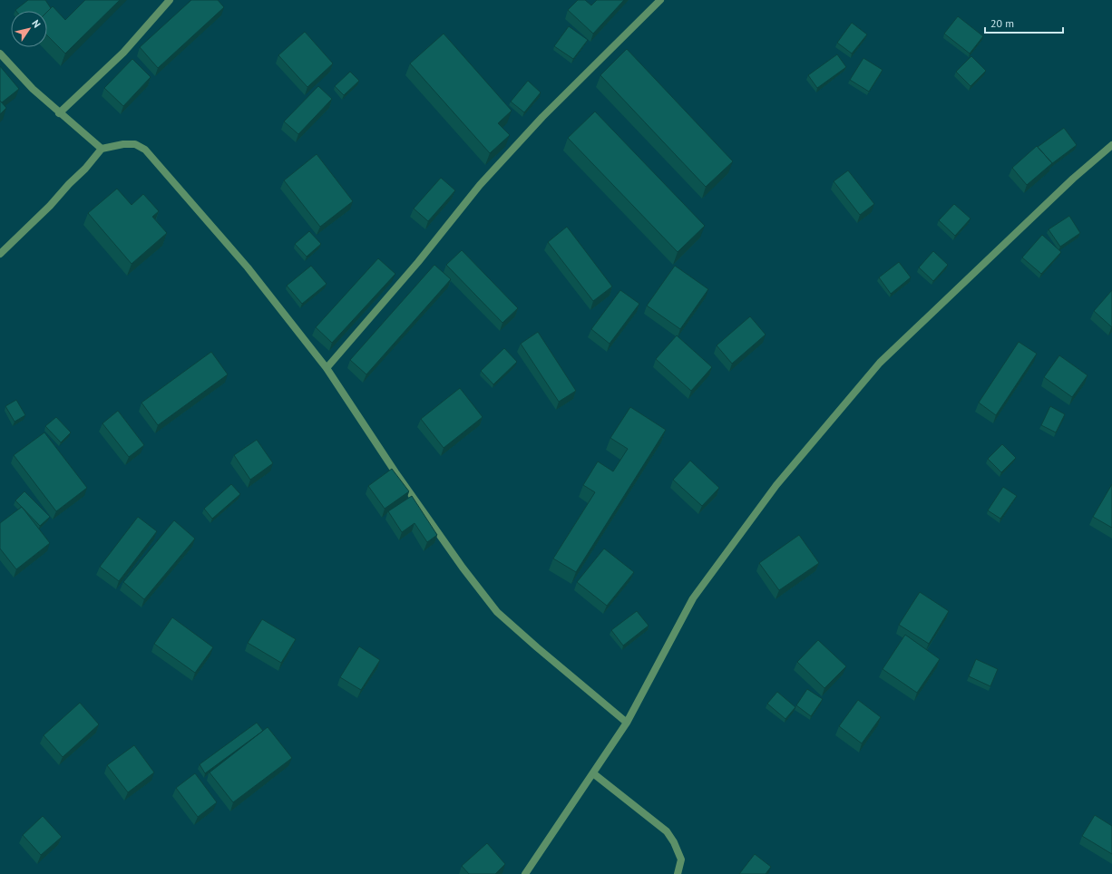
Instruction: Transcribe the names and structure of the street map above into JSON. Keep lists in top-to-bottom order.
{
  "scale_bar": "20 m",
  "north": "top right"
}
